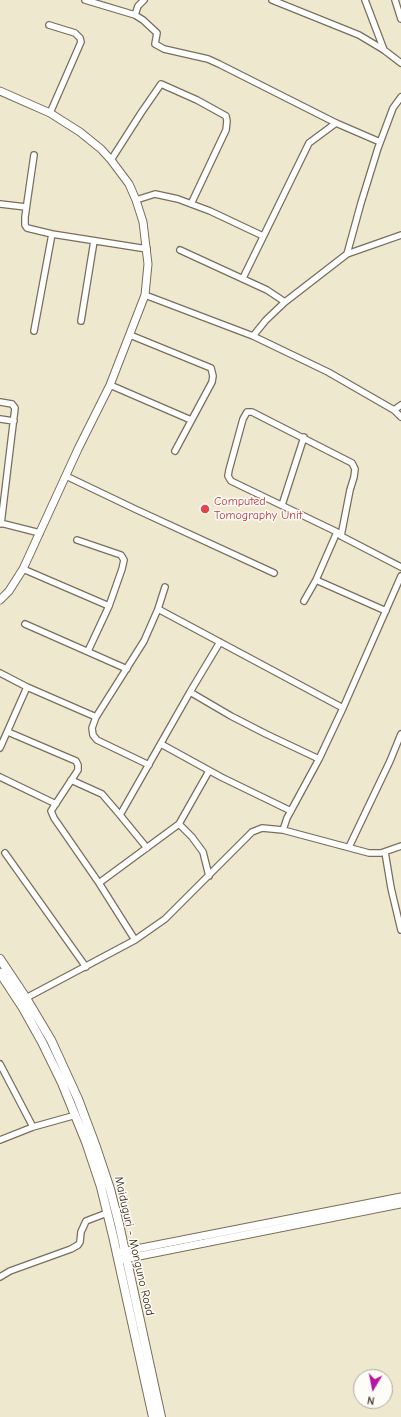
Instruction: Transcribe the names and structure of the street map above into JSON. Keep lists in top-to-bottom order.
{
  "streets": {
    "main road": ["Maiduguri - Monguno Road"]
  },
  "places": ["Computed Tomography Unit"],
  "north": "bottom"
}
